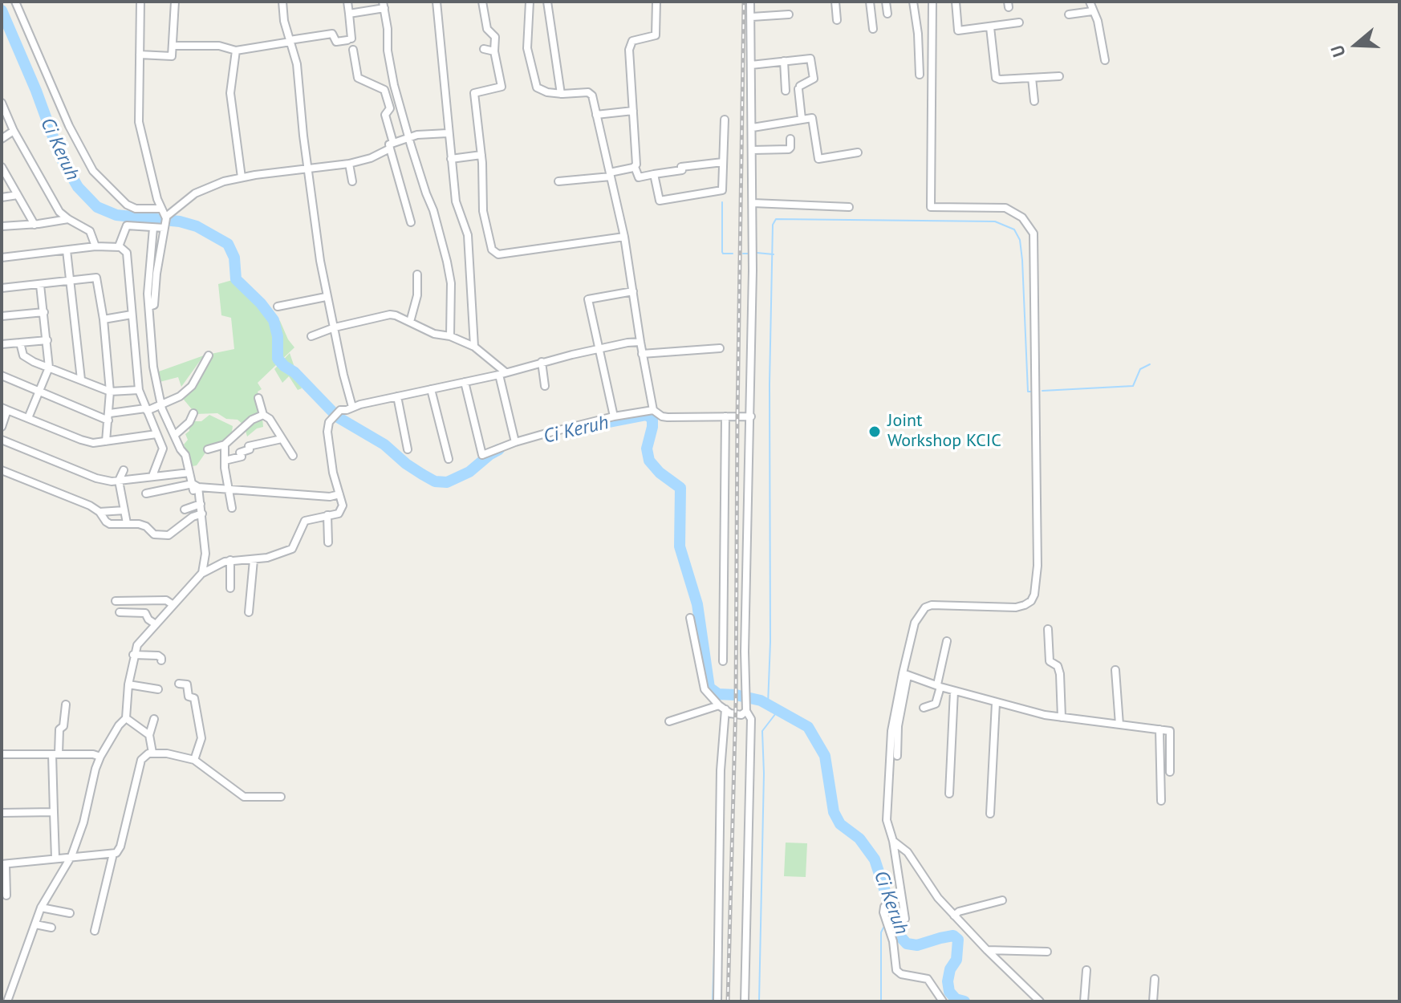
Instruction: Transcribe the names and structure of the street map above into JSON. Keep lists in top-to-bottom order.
{
  "water": ["Ci Keruh"],
  "places": ["Joint Workshop KCIC"],
  "north": "left"
}
